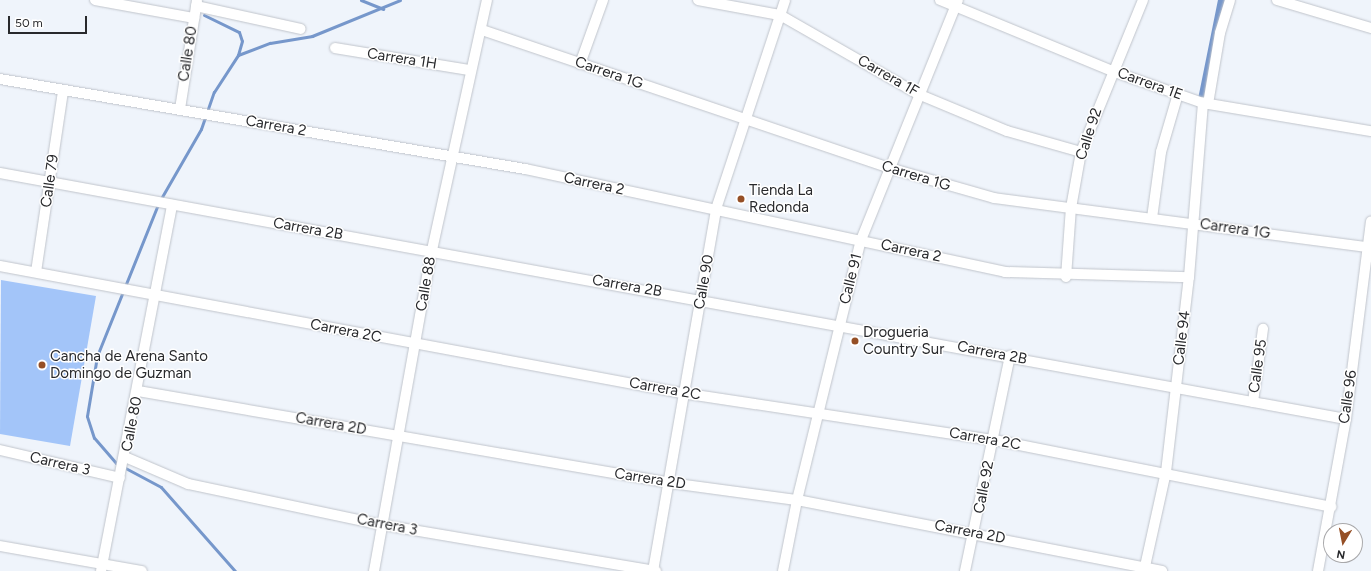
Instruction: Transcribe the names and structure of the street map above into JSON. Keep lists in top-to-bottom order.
{
  "streets": {
    "street": [
      "Calle 80",
      "Carrera 1H",
      "Carrera 1G",
      "Carrera 1F",
      "Carrera 1E",
      "Carrera 2",
      "Calle 92",
      "Calle 79",
      "Carrera 2B",
      "Calle 91",
      "Calle 90",
      "Calle 88",
      "Carrera 2C",
      "Calle 94",
      "Calle 95",
      "Calle 96",
      "Carrera 2D",
      "Carrera 3"
    ]
  },
  "crossings": [
    ["Calle 80", "Carrera 2"],
    ["Calle 80", "Carrera 2B"],
    ["Calle 80", "Carrera 2C"],
    ["Calle 80", "Carrera 2D"],
    ["Calle 80", "Carrera 3"],
    ["Carrera 1H", "Calle 88"],
    ["Carrera 1G", "Calle 92"],
    ["Carrera 1G", "Calle 91"],
    ["Carrera 1G", "Calle 90"],
    ["Carrera 1G", "Calle 88"],
    ["Carrera 1G", "Calle 94"],
    ["Carrera 1G", "Calle 96"],
    ["Carrera 1F", "Calle 92"],
    ["Carrera 1F", "Calle 91"],
    ["Carrera 1F", "Calle 90"],
    ["Carrera 1E", "Calle 92"],
    ["Carrera 1E", "Calle 91"],
    ["Carrera 1E", "Calle 94"],
    ["Carrera 2", "Calle 92"],
    ["Carrera 2", "Calle 79"],
    ["Carrera 2", "Calle 91"],
    ["Carrera 2", "Calle 90"],
    ["Carrera 2", "Calle 88"],
    ["Carrera 2", "Calle 94"],
    ["Calle 92", "Carrera 2B"],
    ["Calle 92", "Carrera 2C"],
    ["Calle 92", "Carrera 2D"],
    ["Calle 79", "Carrera 2B"],
    ["Calle 79", "Carrera 2C"],
    ["Carrera 2B", "Calle 91"],
    ["Carrera 2B", "Calle 90"],
    ["Carrera 2B", "Calle 88"],
    ["Carrera 2B", "Calle 94"],
    ["Carrera 2B", "Calle 95"],
    ["Carrera 2B", "Calle 96"],
    ["Calle 91", "Carrera 2C"],
    ["Calle 91", "Carrera 2D"],
    ["Calle 90", "Carrera 2C"],
    ["Calle 90", "Carrera 2D"],
    ["Calle 90", "Carrera 3"],
    ["Calle 88", "Carrera 2C"],
    ["Calle 88", "Carrera 2D"],
    ["Calle 88", "Carrera 3"],
    ["Carrera 2C", "Calle 94"],
    ["Carrera 2C", "Calle 96"],
    ["Calle 94", "Carrera 2D"]
  ],
  "places": ["Tienda La Redonda", "Drogueria Country Sur", "Cancha de Arena Santo Domingo de Guzman"],
  "scale_bar": "50 m",
  "north": "bottom"
}
